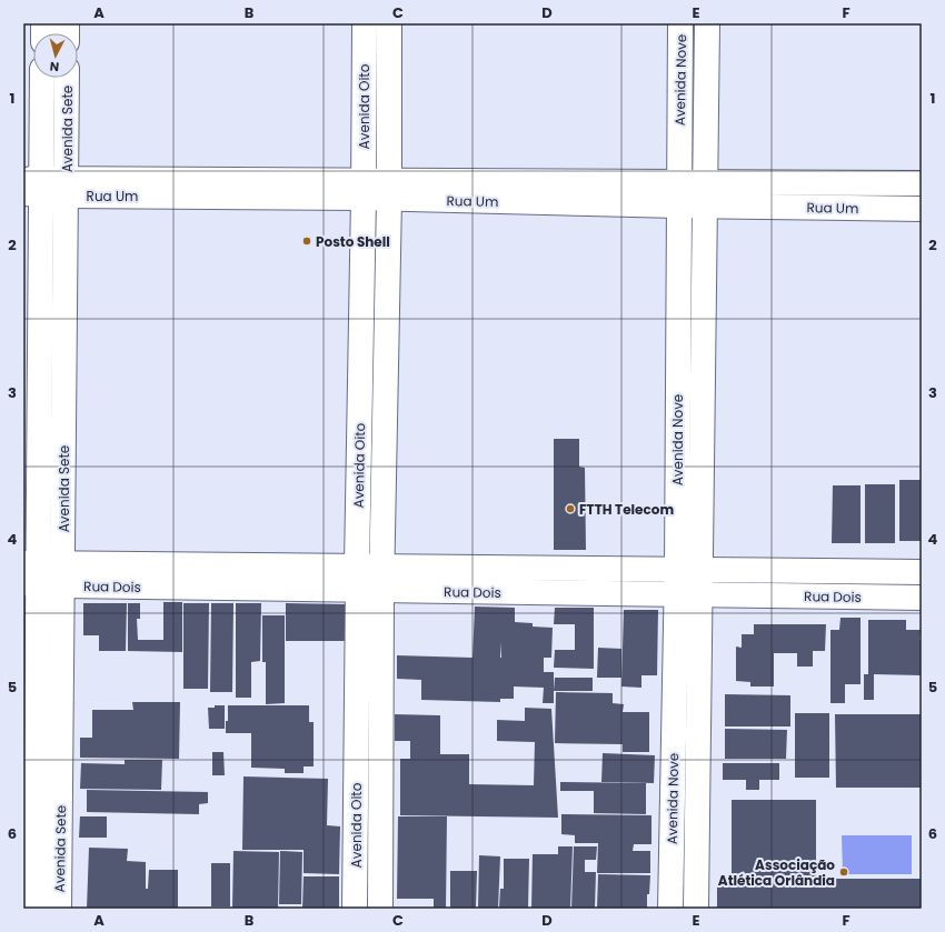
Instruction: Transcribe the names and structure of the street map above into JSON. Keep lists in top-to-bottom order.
{
  "streets": {
    "street": [
      "Avenida Nove",
      "Avenida Oito",
      "Avenida Sete",
      "Rua Um",
      "Rua Dois"
    ]
  },
  "crossings": [
    ["Avenida Nove", "Rua Um"],
    ["Avenida Nove", "Rua Dois"],
    ["Avenida Oito", "Rua Um"],
    ["Avenida Oito", "Rua Dois"],
    ["Avenida Sete", "Rua Um"],
    ["Avenida Sete", "Rua Dois"]
  ],
  "places": ["Posto Shell", "FTTH Telecom", "Associação Atlética Orlândia"],
  "north": "bottom",
  "grid": {
    "columns": [
      "A",
      "B",
      "C",
      "D",
      "E",
      "F"
    ],
    "rows": [
      "1",
      "2",
      "3",
      "4",
      "5",
      "6"
    ]
  }
}
